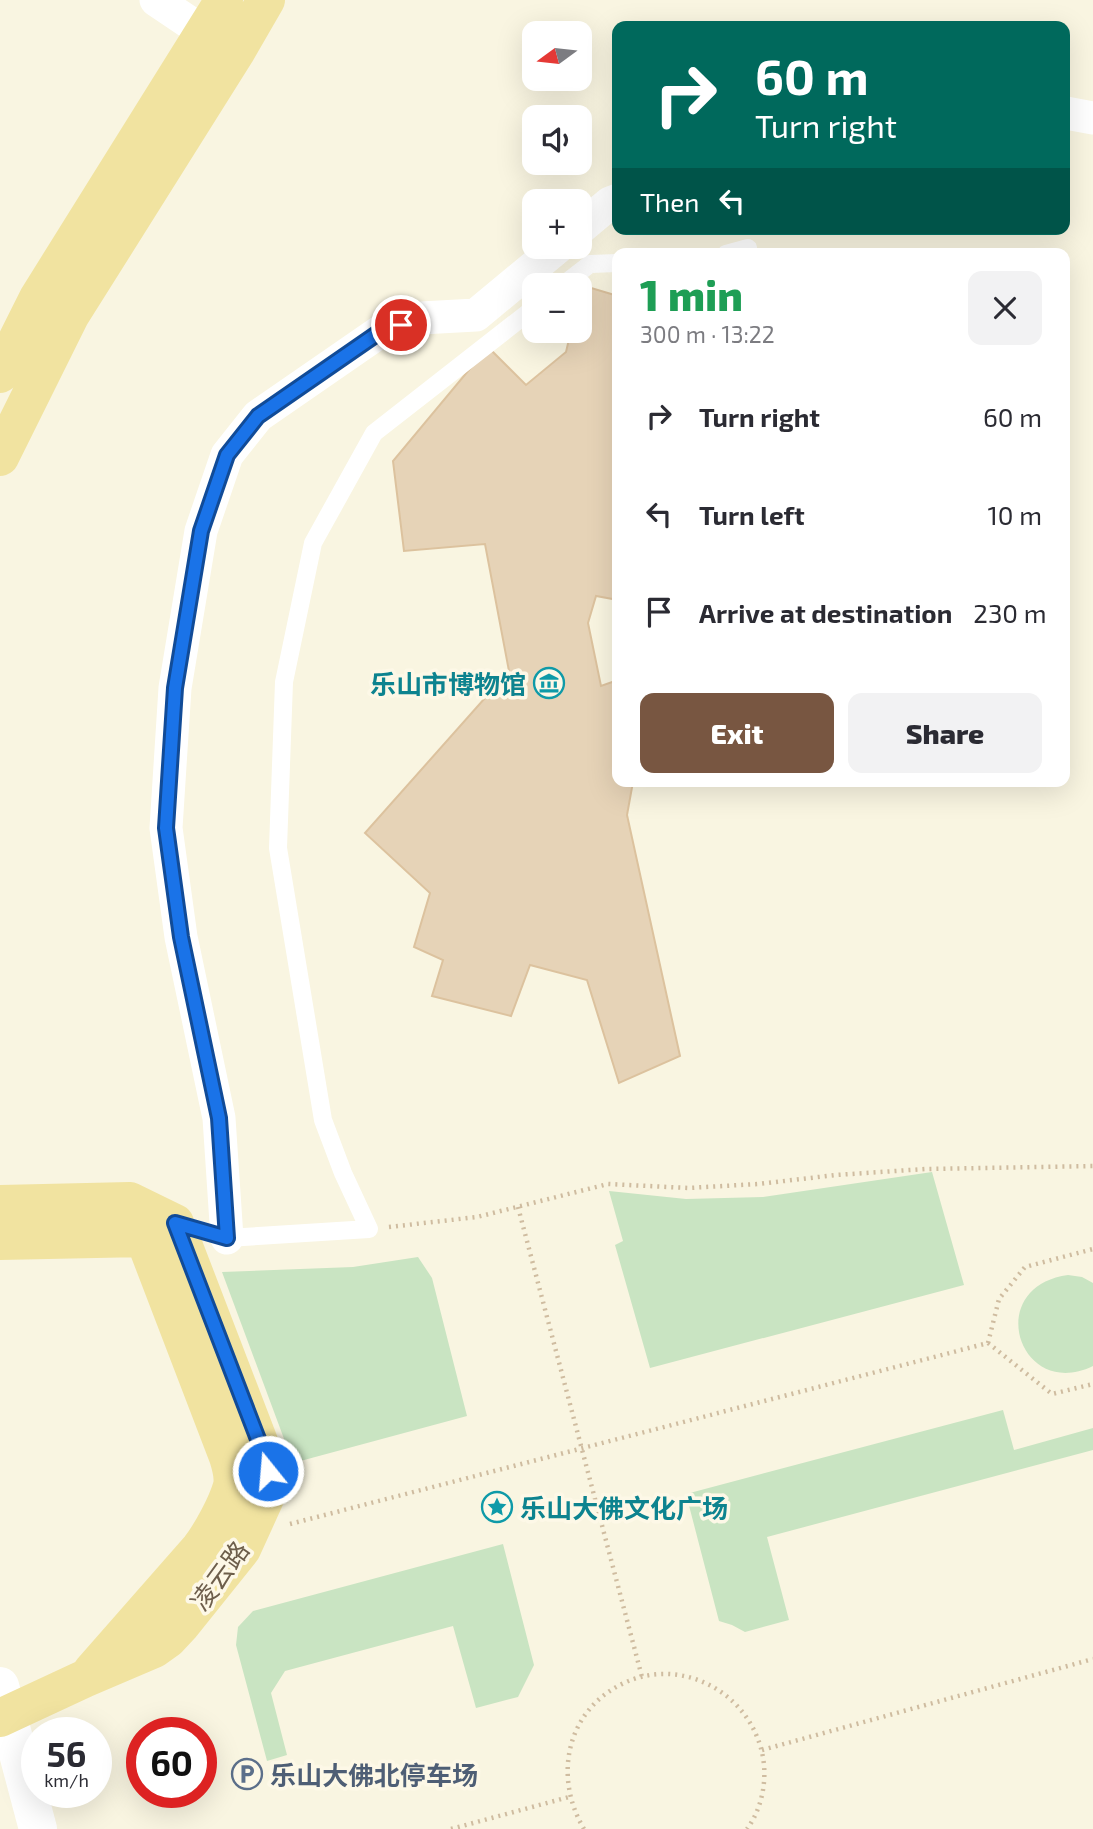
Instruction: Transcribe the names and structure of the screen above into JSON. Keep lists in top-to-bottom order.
{
  "streets": {
    "main road": ["凌云路"]
  },
  "places": {
    "museum": ["乐山市博物馆"],
    "place": ["乐山大佛文化广场"],
    "parking": ["乐山大佛北停车场"]
  },
  "north": "left",
  "page": {
    "map_buttons": ["+", "−"],
    "turn": ["60 m", "Turn right"],
    "then": "Then",
    "heading": ["1 min", "300 m · 13:22"],
    "list": [
      {
        "name": "Turn right",
        "value": "60 m"
      },
      {
        "name": "Turn left",
        "value": "10 m"
      },
      {
        "name": "Arrive at destination",
        "value": "230 m"
      }
    ],
    "buttons": ["Exit", "Share"],
    "speed": "56 km/h",
    "limit": "60"
  }
}
